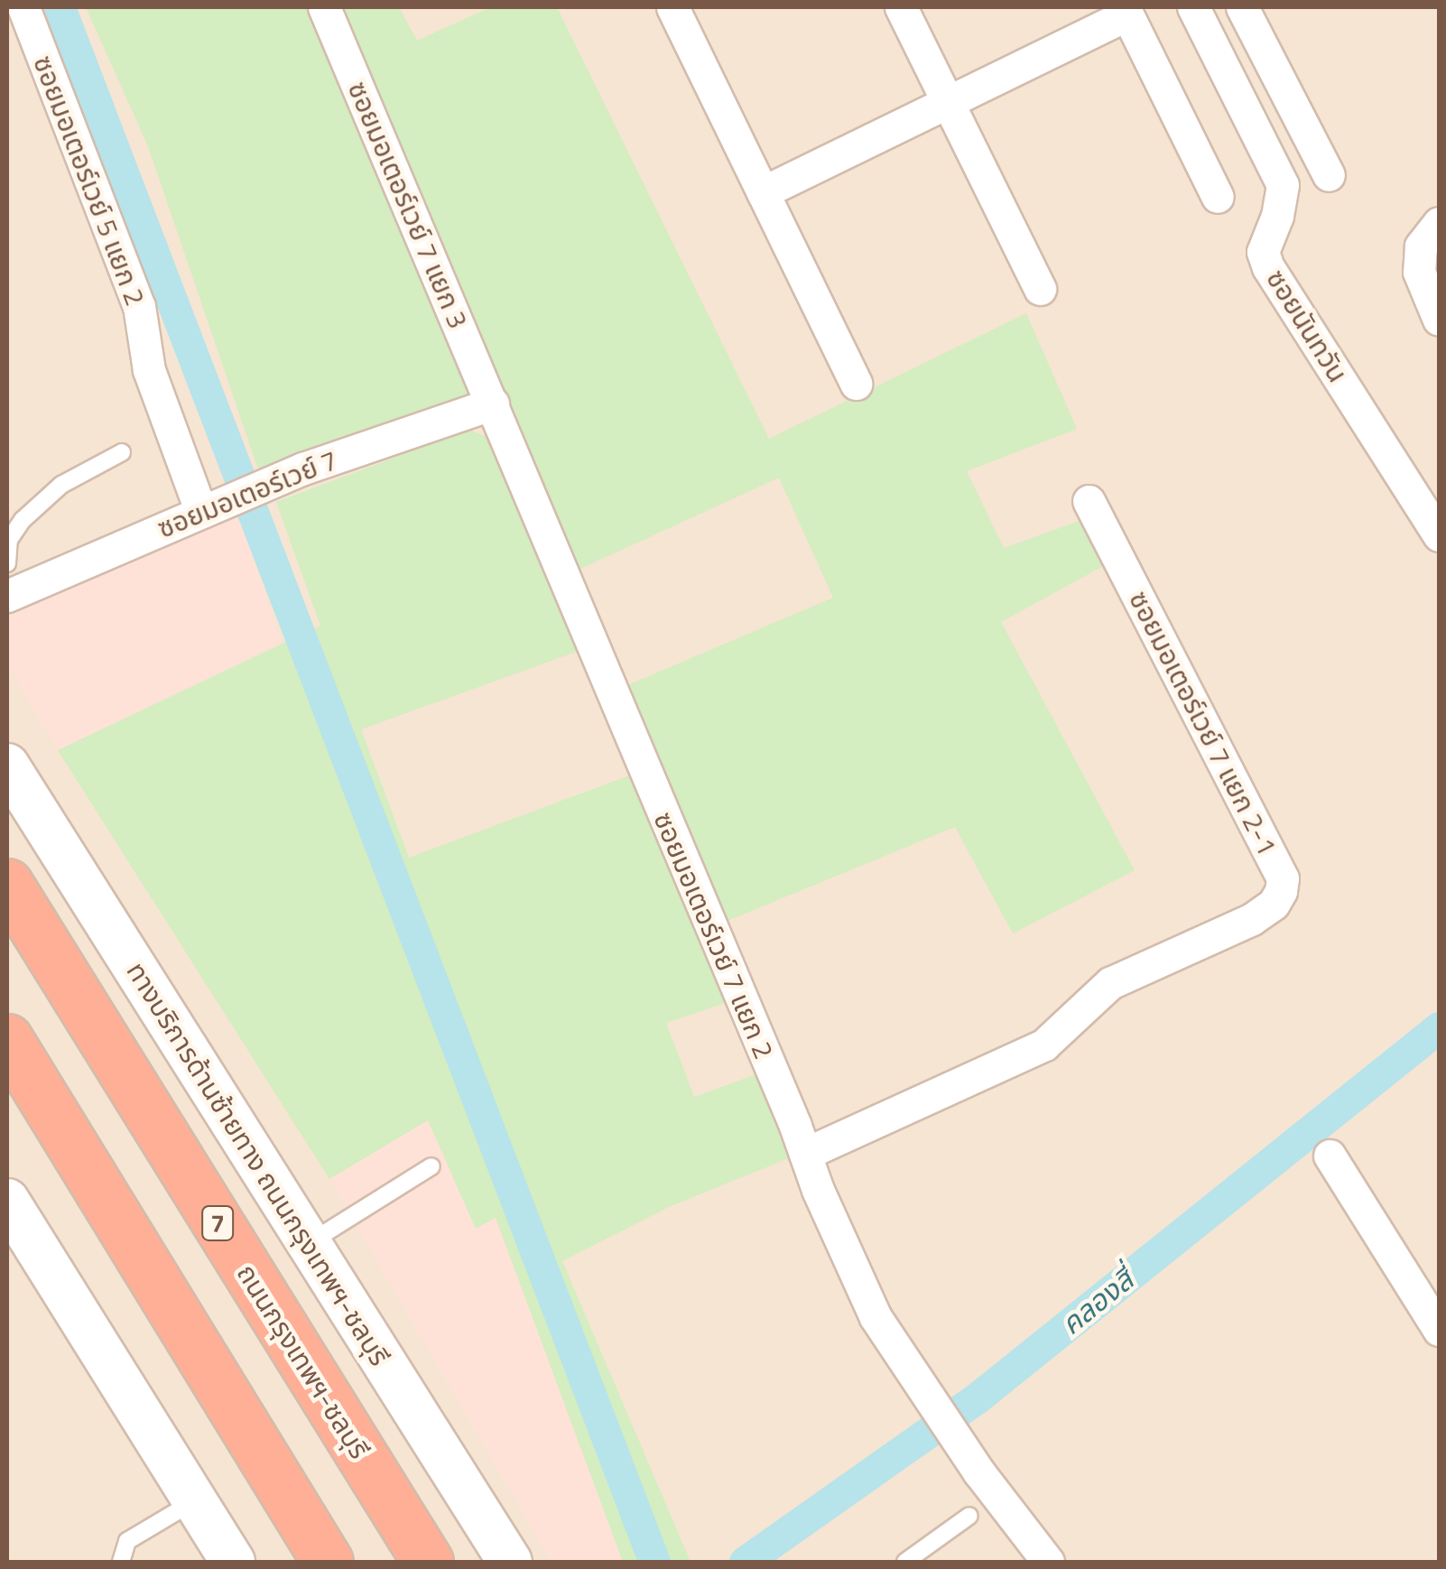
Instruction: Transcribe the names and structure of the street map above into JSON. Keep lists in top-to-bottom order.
{
  "streets": {
    "highway": ["7", "ถนนกรุงเทพฯ-ชลบุรี"],
    "main road": ["ทางบริการด้านซ้ายทาง ถนนกรุงเทพฯ-ชลบุรี"],
    "street": [
      "ซอยมอเตอร์เวย์ 5 แยก 2",
      "ซอยมอเตอร์เวย์ 7 แยก 3",
      "ซอยนันทวัน",
      "ซอยมอเตอร์เวย์ 7",
      "ซอยมอเตอร์เวย์ 7 แยก 2-1",
      "ซอยมอเตอร์เวย์ 7 แยก 2"
    ]
  },
  "crossings": [
    ["ซอยมอเตอร์เวย์ 5 แยก 2", "ซอยมอเตอร์เวย์ 7"],
    ["ซอยมอเตอร์เวย์ 7 แยก 3", "ซอยมอเตอร์เวย์ 7"],
    ["ซอยมอเตอร์เวย์ 7 แยก 3", "ซอยมอเตอร์เวย์ 7 แยก 2"],
    ["ซอยมอเตอร์เวย์ 7", "ซอยมอเตอร์เวย์ 7 แยก 2"],
    ["ซอยมอเตอร์เวย์ 7 แยก 2-1", "ซอยมอเตอร์เวย์ 7 แยก 2"]
  ],
  "water": ["คลองสี่"]
}
